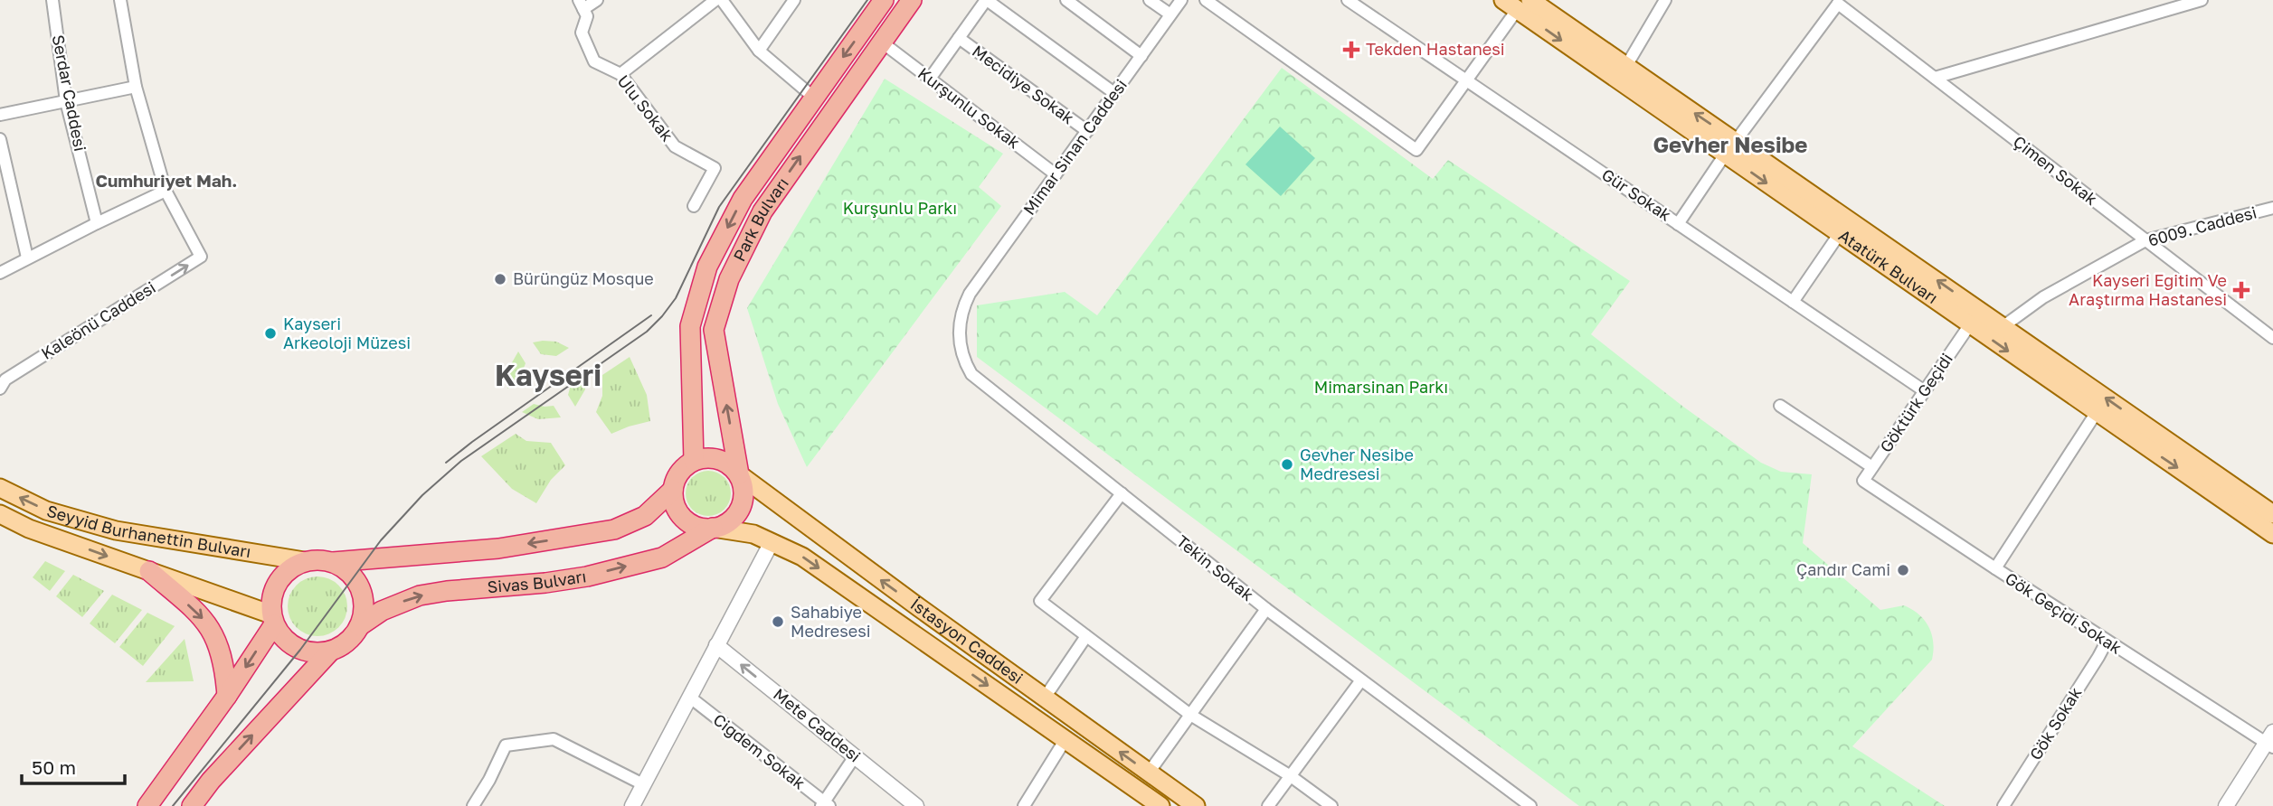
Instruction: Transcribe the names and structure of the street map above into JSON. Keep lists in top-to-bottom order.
{
  "streets": {
    "highway": ["Park Bulvarı", "Sivas Bulvarı"],
    "main road": ["Atatürk Bulvarı", "Seyyid Burhanettin Bulvarı", "İstasyon Caddesi"],
    "street": [
      "Mecidiye Sokak",
      "Serdar Caddesi",
      "Ulu Sokak",
      "Kurşunlu Sokak",
      "Mimar Sinan Caddesi",
      "Çimen Sokak",
      "Gür Sokak",
      "6009. Caddesi",
      "Kaleönü Caddesi",
      "Göktürk Geçidi",
      "Tekin Sokak",
      "Gök Geçidi Sokak",
      "Gök Sokak",
      "Mete Caddesi",
      "Ciğdem Sokak"
    ]
  },
  "crossings": [
    ["Mecidiye Sokak", "Mimar Sinan Caddesi"],
    ["Kurşunlu Sokak", "Mimar Sinan Caddesi"],
    ["Kurşunlu Sokak", "Park Bulvarı"],
    ["Mimar Sinan Caddesi", "Tekin Sokak"],
    ["Çimen Sokak", "6009. Caddesi"],
    ["Gür Sokak", "Göktürk Geçidi"],
    ["Park Bulvarı", "Sivas Bulvarı"],
    ["Park Bulvarı", "İstasyon Caddesi"],
    ["6009. Caddesi", "Atatürk Bulvarı"],
    ["Atatürk Bulvarı", "Göktürk Geçidi"],
    ["Göktürk Geçidi", "Gök Geçidi Sokak"],
    ["Seyyid Burhanettin Bulvarı", "Sivas Bulvarı"],
    ["Sivas Bulvarı", "İstasyon Caddesi"],
    ["Gök Geçidi Sokak", "Gök Sokak"]
  ],
  "one_way": ["Mete Caddesi"],
  "districts": ["Gevher Nesibe", "Cumhuriyet Mah.", "Kayseri"],
  "parks": ["Kurşunlu Parkı", "Mimarsinan Parkı"],
  "places": {
    "health": ["Tekden Hastanesi", "Kayseri Eğitim Ve Araştırma Hastanesi"],
    "other": [
      "Bürüngüz Mosque",
      "Kayseri Arkeoloji Müzesi",
      "Gevher Nesibe Medresesi",
      "Çandır Cami",
      "Sahabiye Medresesi"
    ]
  },
  "scale_bar": "50 m"
}
